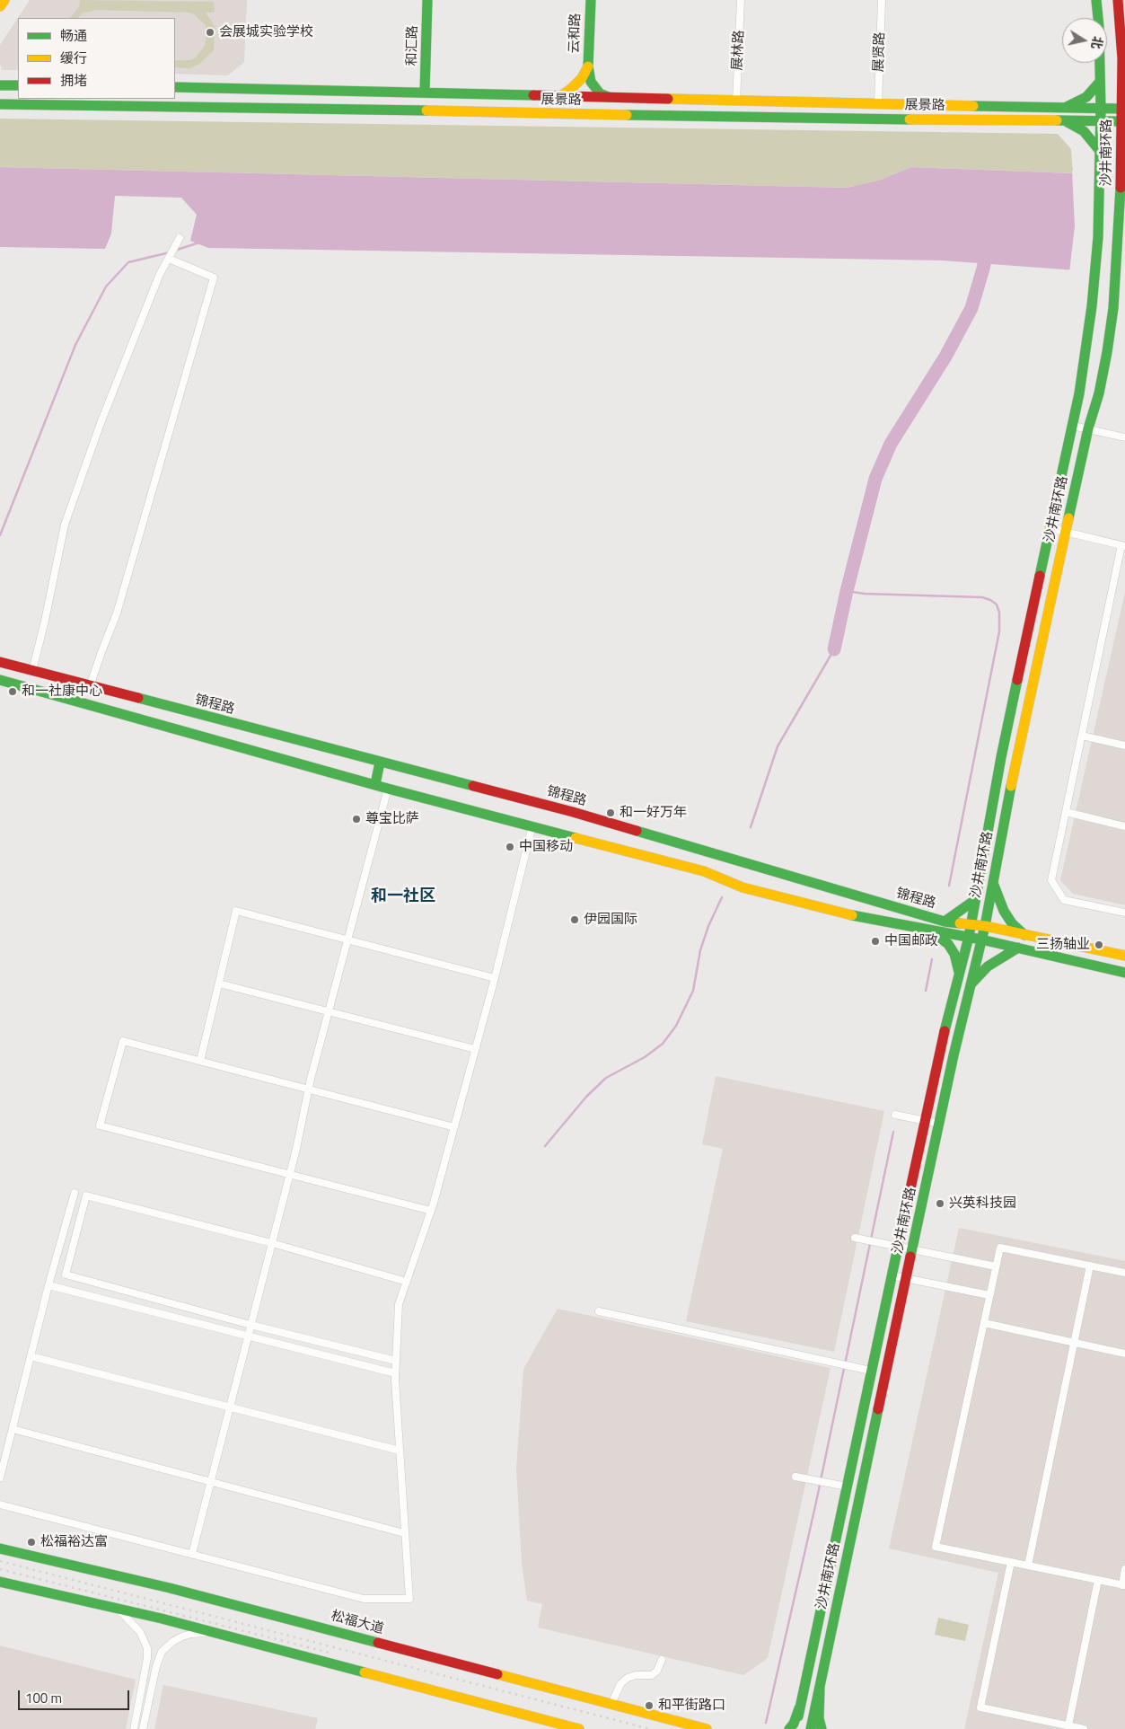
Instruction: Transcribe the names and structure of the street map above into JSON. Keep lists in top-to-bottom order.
{
  "streets": {
    "main road": [
      "云和路",
      "和汇路",
      "展景路",
      "沙井南环路",
      "锦程路",
      "松福大道"
    ],
    "street": ["展林路", "展贤路"]
  },
  "crossings": [
    ["和汇路", "展景路"],
    ["展林路", "展景路"],
    ["展贤路", "展景路"],
    ["展景路", "沙井南环路"],
    ["沙井南环路", "锦程路"]
  ],
  "districts": ["和一社区"],
  "places": [
    "会展城实验学校",
    "和一社康中心",
    "和一好万年",
    "尊宝比萨",
    "中国移动",
    "伊园国际",
    "中国邮政",
    "三扬轴业",
    "兴英科技园",
    "松福裕达富",
    "和平街路口"
  ],
  "legend": ["畅通", "缓行", "拥堵"],
  "scale_bar": "100 m",
  "north": "right"
}
